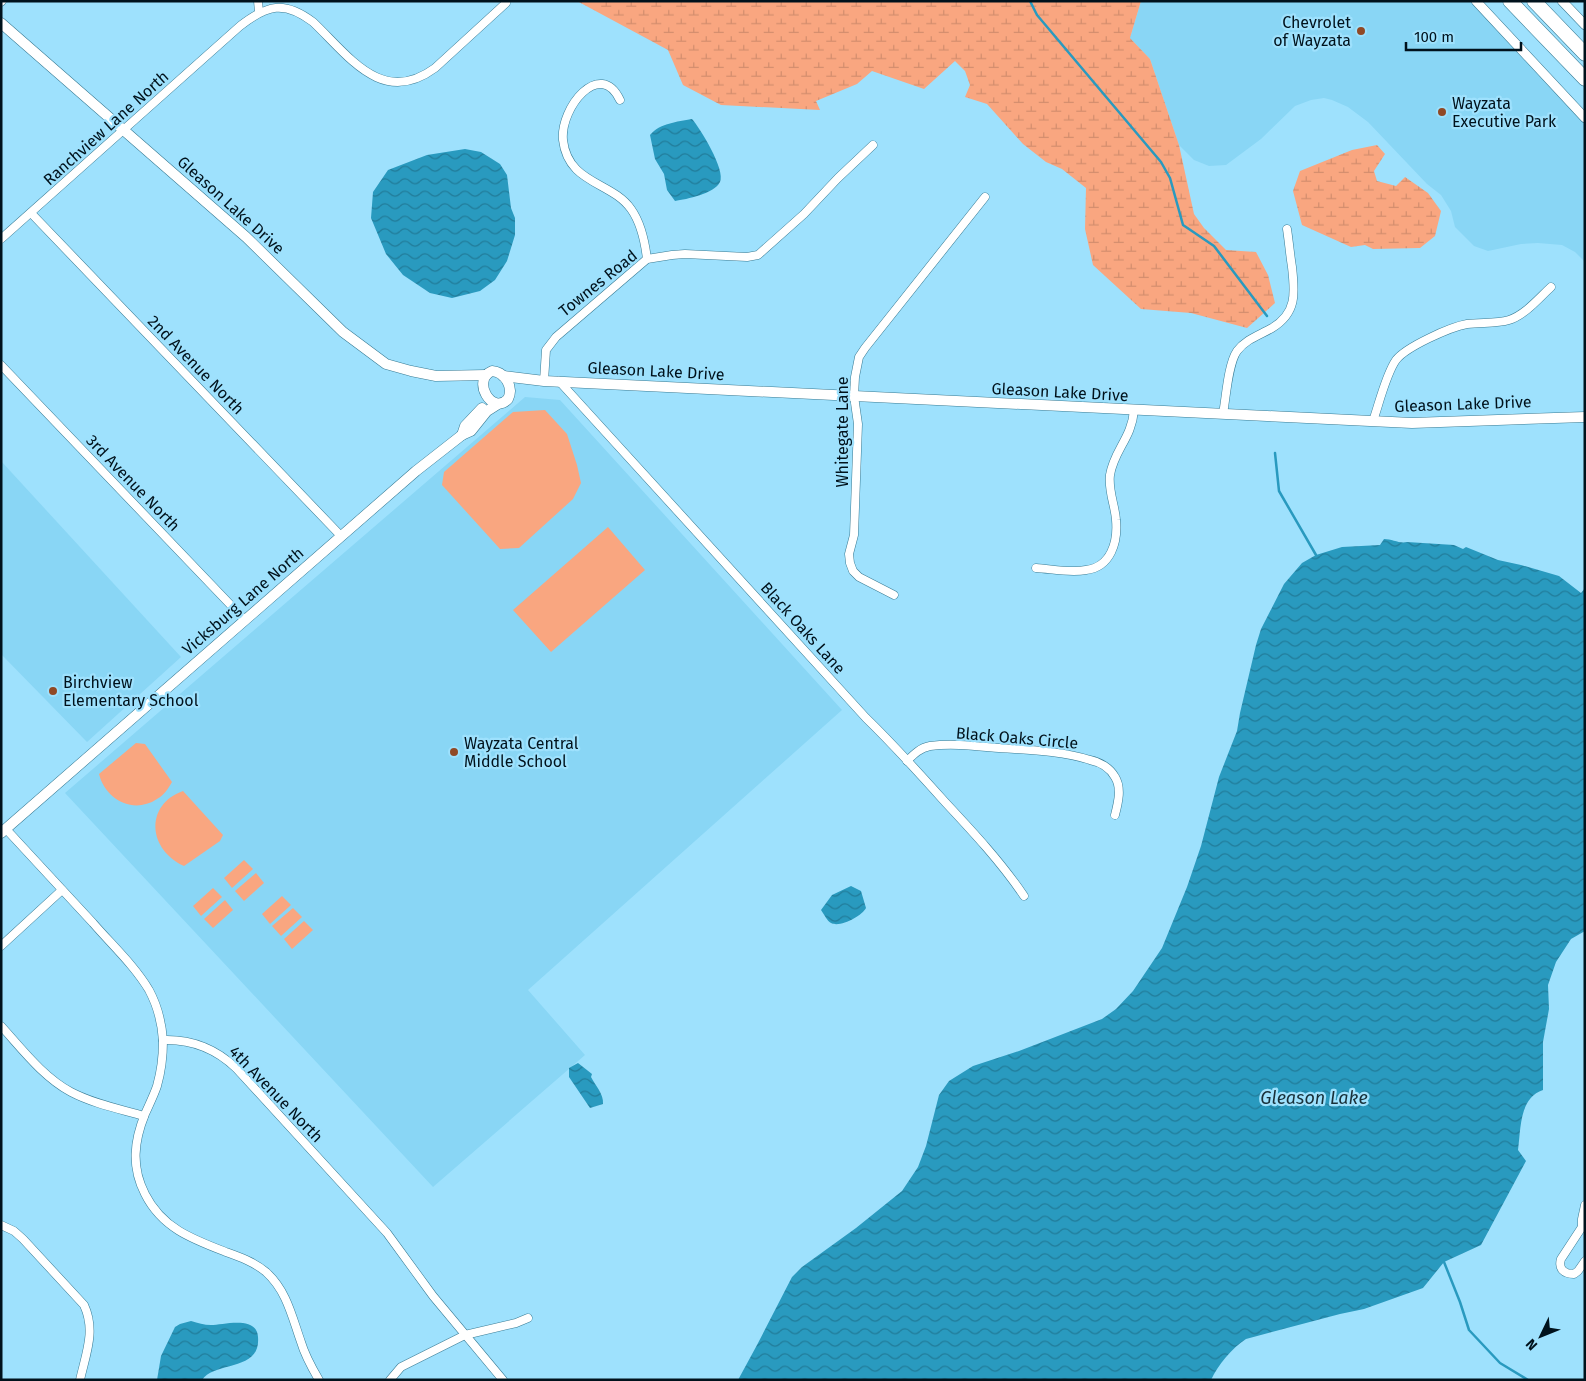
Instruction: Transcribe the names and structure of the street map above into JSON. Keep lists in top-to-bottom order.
{
  "streets": {
    "main road": ["Gleason Lake Drive", "Vicksburg Lane North"],
    "street": [
      "Ranchview Lane North",
      "Townes Road",
      "2nd Avenue North",
      "Whitegate Lane",
      "3rd Avenue North",
      "Black Oaks Lane",
      "Black Oaks Circle",
      "4th Avenue North"
    ]
  },
  "crossings": [
    ["Ranchview Lane North", "Gleason Lake Drive"],
    ["Ranchview Lane North", "2nd Avenue North"],
    ["Gleason Lake Drive", "Townes Road"],
    ["Gleason Lake Drive", "Whitegate Lane"],
    ["Gleason Lake Drive", "Vicksburg Lane North"],
    ["Gleason Lake Drive", "Black Oaks Lane"],
    ["2nd Avenue North", "Vicksburg Lane North"],
    ["3rd Avenue North", "Vicksburg Lane North"],
    ["Black Oaks Lane", "Black Oaks Circle"]
  ],
  "water": ["Gleason Lake"],
  "places": [
    "Chevrolet of Wayzata",
    "Wayzata Executive Park",
    "Birchview Elementary School",
    "Wayzata Central Middle School"
  ],
  "scale_bar": "100 m",
  "north": "bottom left"
}
